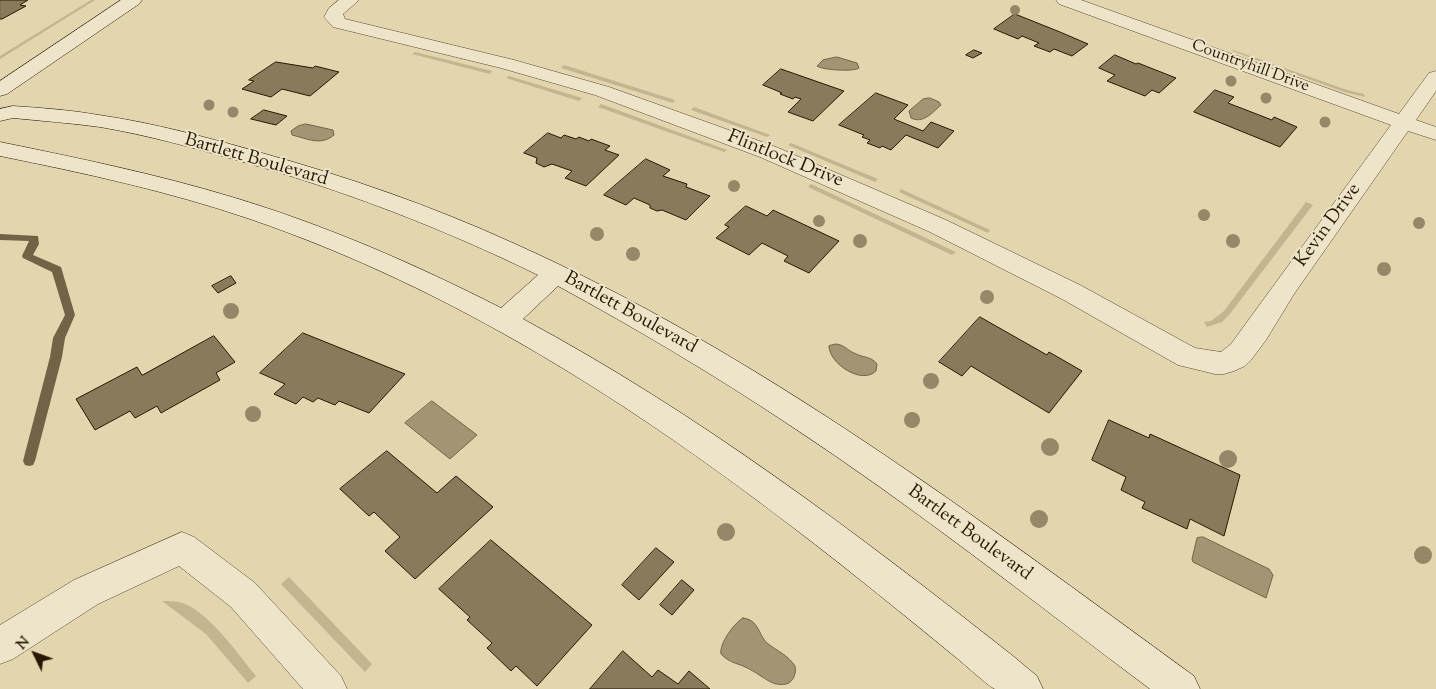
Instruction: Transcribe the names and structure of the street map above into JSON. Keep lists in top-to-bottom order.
{
  "streets": {
    "street": [
      "Countryhill Drive",
      "Flintlock Drive",
      "Bartlett Boulevard",
      "Kevin Drive"
    ]
  },
  "crossings": [
    ["Countryhill Drive", "Kevin Drive"],
    ["Flintlock Drive", "Kevin Drive"]
  ],
  "north": "top left"
}
